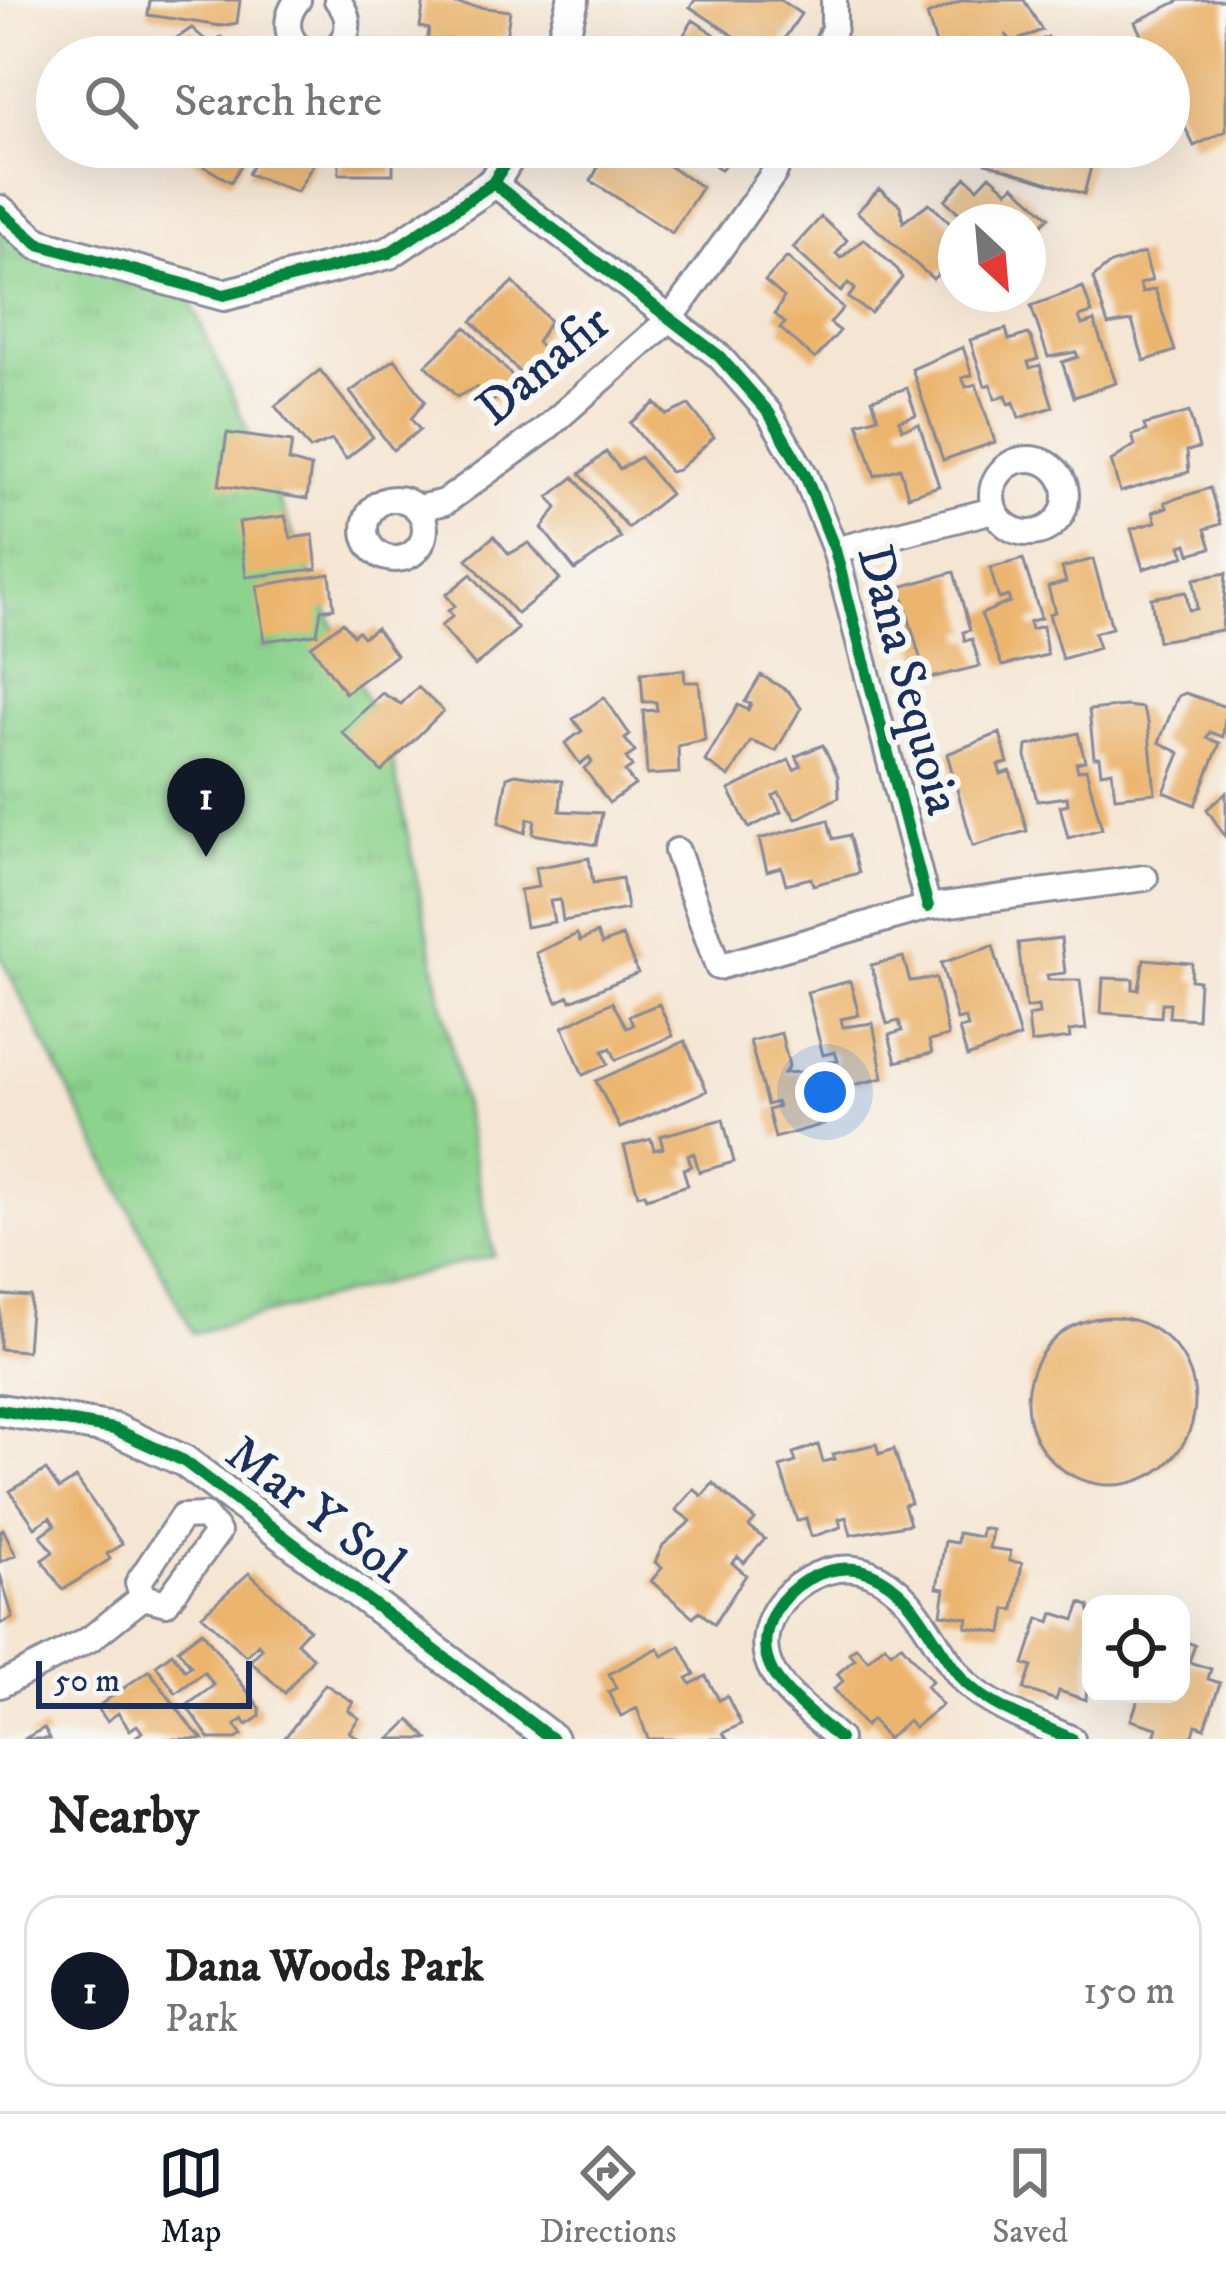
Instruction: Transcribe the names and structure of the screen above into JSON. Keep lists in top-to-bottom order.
{
  "streets": {
    "street": ["Danafir", "Dana Sequoia", "Mar Y Sol"]
  },
  "crossings": [
    ["Danafir", "Dana Sequoia"]
  ],
  "scale_bar": "50 m",
  "north": "bottom right",
  "page": {
    "search": "Search here",
    "pins": "1",
    "scale": "50 m",
    "heading": "Nearby",
    "list": [
      {
        "mark": "1",
        "name": "Dana Woods Park",
        "note": "Park",
        "value": "150 m"
      }
    ],
    "nav": ["Map", "Directions", "Saved"]
  }
}
